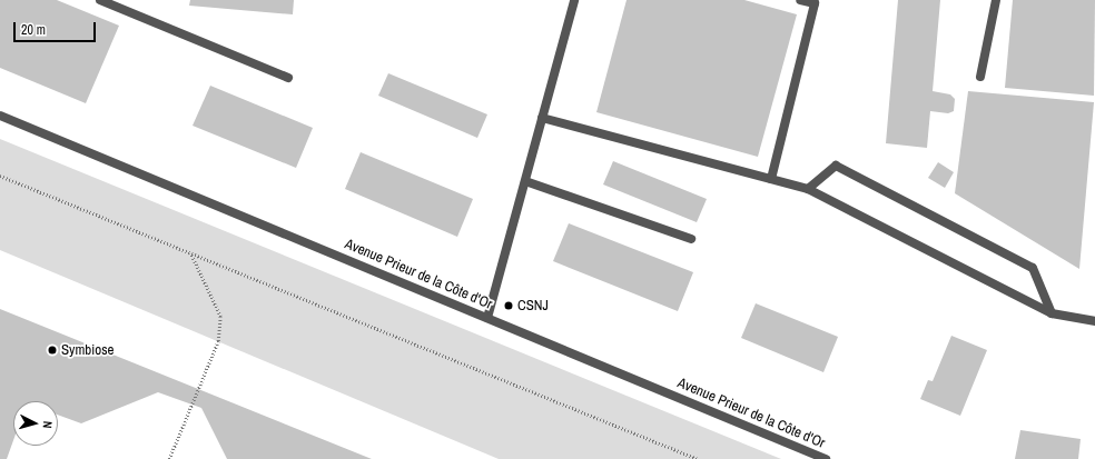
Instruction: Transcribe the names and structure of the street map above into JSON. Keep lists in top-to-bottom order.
{
  "streets": {
    "street": ["Avenue Prieur de la Côte d'Or"]
  },
  "places": ["CSNJ", "Symbiose"],
  "scale_bar": "20 m",
  "north": "right"
}
